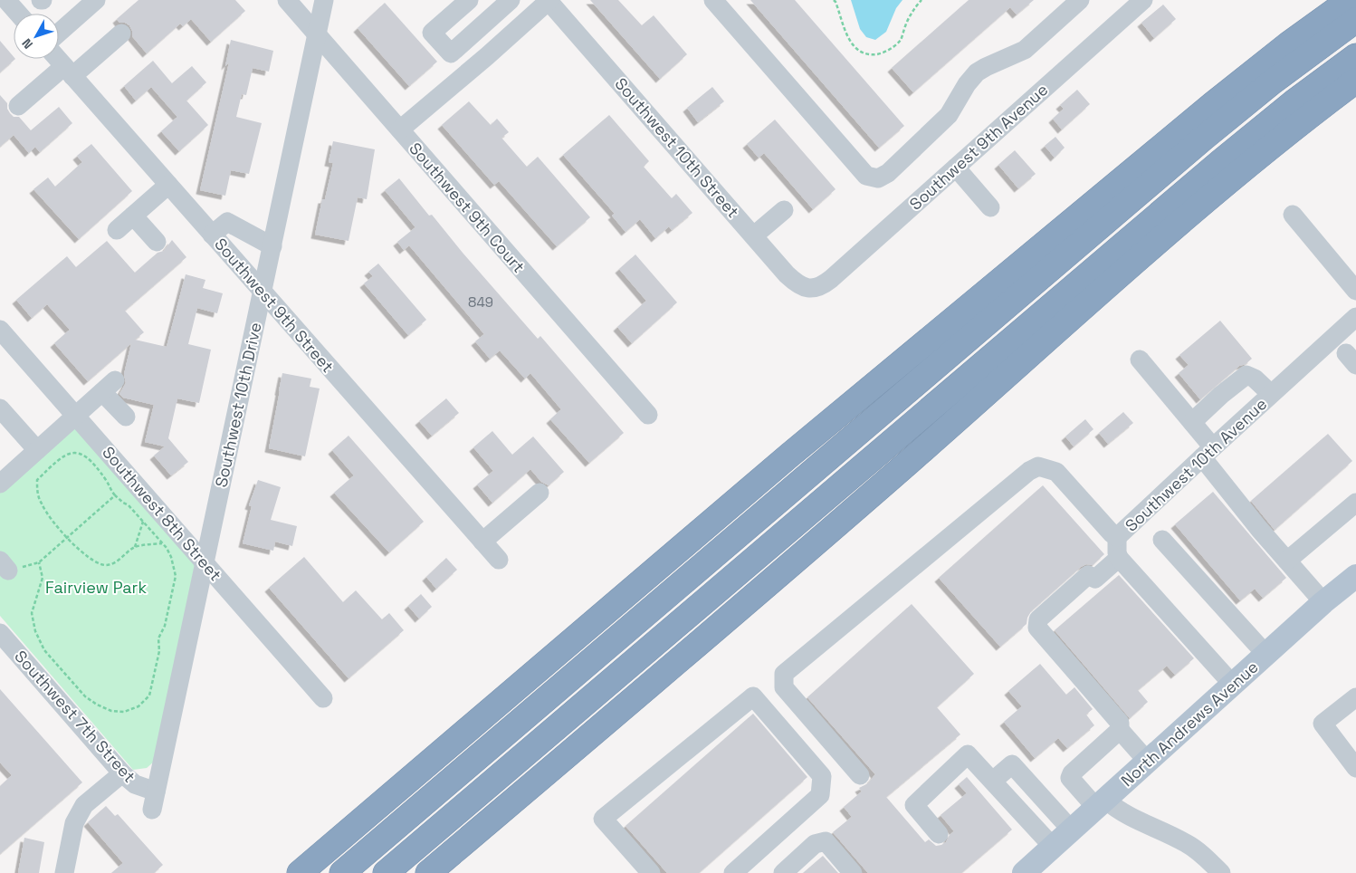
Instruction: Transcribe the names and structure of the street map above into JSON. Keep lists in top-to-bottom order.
{
  "streets": {
    "main road": ["North Andrews Avenue"],
    "street": [
      "Southwest 9th Avenue",
      "Southwest 10th Street",
      "Southwest 9th Court",
      "Southwest 9th Street",
      "Southwest 10th Drive",
      "Southwest 10th Avenue",
      "Southwest 8th Street",
      "Southwest 7th Street"
    ]
  },
  "crossings": [
    ["Southwest 9th Avenue", "Southwest 10th Street"],
    ["Southwest 9th Court", "Southwest 10th Drive"],
    ["Southwest 9th Street", "Southwest 10th Drive"],
    ["Southwest 10th Drive", "Southwest 8th Street"],
    ["Southwest 10th Drive", "Southwest 7th Street"]
  ],
  "parks": ["Fairview Park"],
  "house_numbers": ["849"],
  "north": "bottom left"
}
